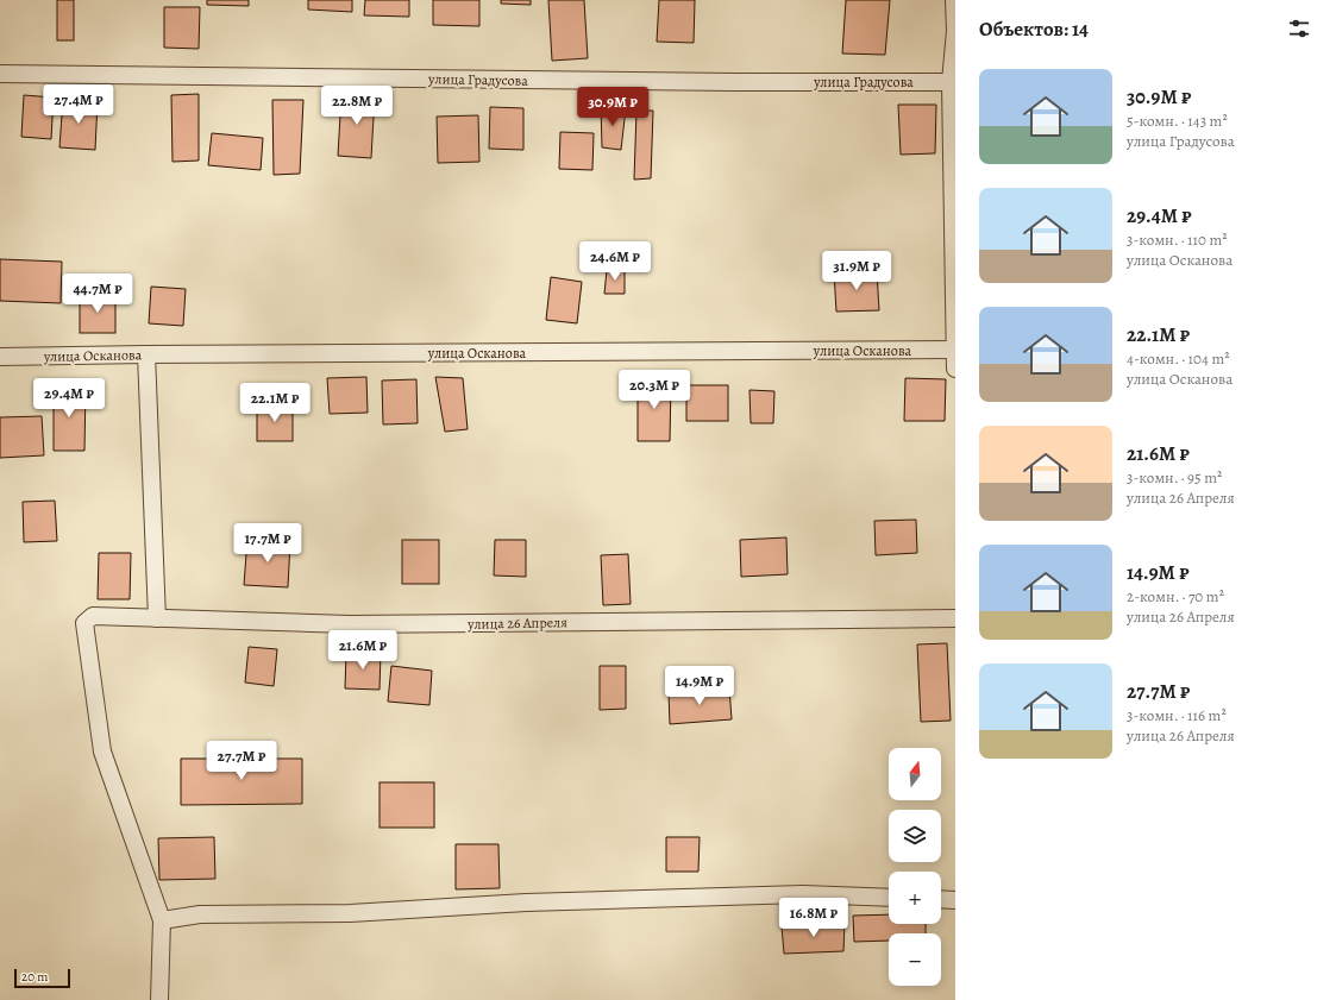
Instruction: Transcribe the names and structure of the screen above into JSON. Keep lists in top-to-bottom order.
{
  "streets": {
    "street": ["улица Градусова", "улица Осканова", "улица 26 Апреля"]
  },
  "scale_bar": "20 m",
  "north": "top",
  "page": {
    "heading": "Объектов: 14",
    "list": [
      {
        "name": "30.9M ₽",
        "note": "5-комн. · 143 m² · улица Градусова"
      },
      {
        "name": "29.4M ₽",
        "note": "3-комн. · 110 m² · улица Осканова"
      },
      {
        "name": "22.1M ₽",
        "note": "4-комн. · 104 m² · улица Осканова"
      },
      {
        "name": "21.6M ₽",
        "note": "3-комн. · 95 m² · улица 26 Апреля"
      },
      {
        "name": "14.9M ₽",
        "note": "2-комн. · 70 m² · улица 26 Апреля"
      },
      {
        "name": "27.7M ₽",
        "note": "3-комн. · 116 m² · улица 26 Апреля"
      }
    ],
    "price": [
      "27.4M ₽",
      "22.8M ₽",
      "30.9M ₽",
      "24.6M ₽",
      "31.9M ₽",
      "44.7M ₽",
      "20.3M ₽",
      "29.4M ₽",
      "22.1M ₽",
      "17.7M ₽",
      "21.6M ₽",
      "14.9M ₽",
      "27.7M ₽",
      "16.8M ₽"
    ],
    "map_buttons": ["+", "−"],
    "scale": "20 m"
  }
}
